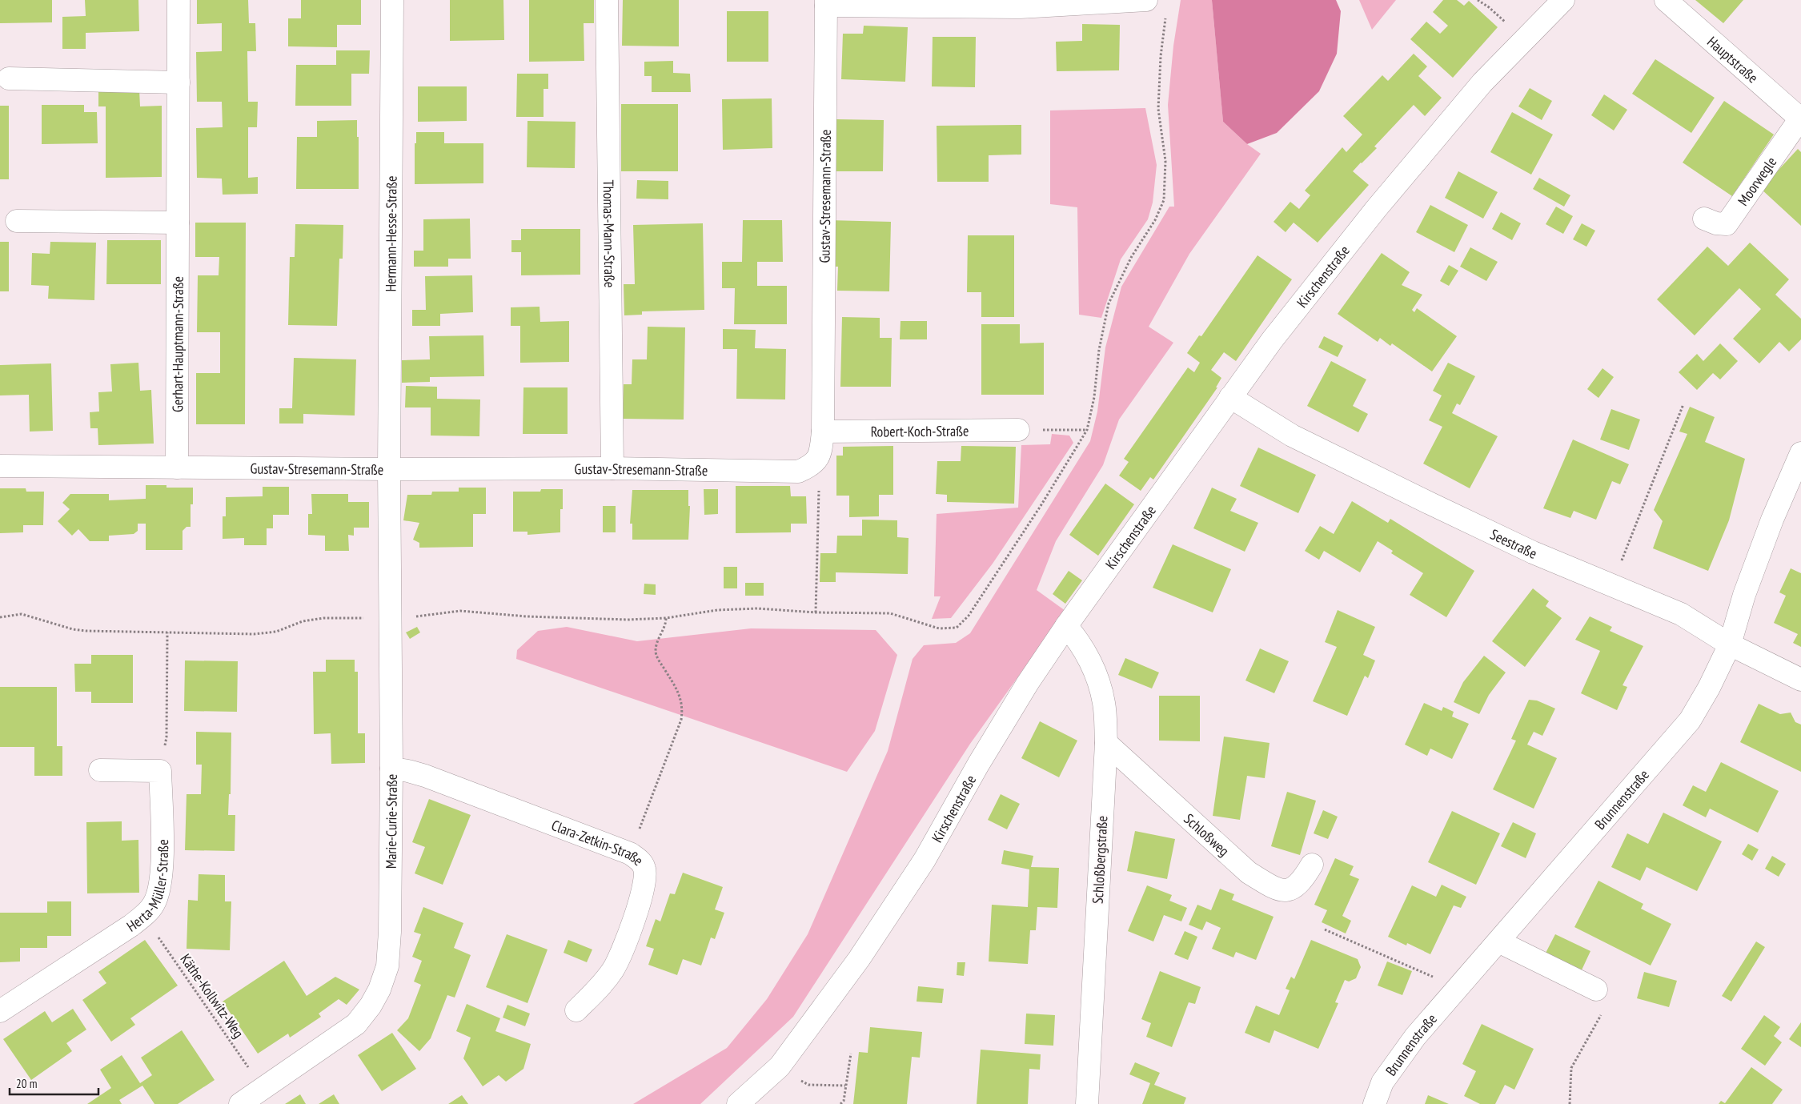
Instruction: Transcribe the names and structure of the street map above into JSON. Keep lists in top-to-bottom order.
{
  "streets": {
    "street": [
      "Hauptstraße",
      "Moorwegle",
      "Gustav-Stresemann-Straße",
      "Thomas-Mann-Straße",
      "Hermann-Hesse-Straße",
      "Kirschenstraße",
      "Gerhart-Hauptmann-Straße",
      "Robert-Koch-Straße",
      "Seestraße",
      "Brunnenstraße",
      "Marie-Curie-Straße",
      "Schloßweg",
      "Clara-Zetkin-Straße",
      "Schloßbergstraße",
      "Herta-Müller-Straße"
    ],
    "path": ["Käthe-Kollwitz-Weg"]
  },
  "crossings": [
    ["Hauptstraße", "Moorwegle"],
    ["Gustav-Stresemann-Straße", "Thomas-Mann-Straße"],
    ["Gustav-Stresemann-Straße", "Hermann-Hesse-Straße"],
    ["Gustav-Stresemann-Straße", "Gerhart-Hauptmann-Straße"],
    ["Gustav-Stresemann-Straße", "Robert-Koch-Straße"],
    ["Gustav-Stresemann-Straße", "Marie-Curie-Straße"],
    ["Hermann-Hesse-Straße", "Marie-Curie-Straße"],
    ["Kirschenstraße", "Seestraße"],
    ["Kirschenstraße", "Schloßbergstraße"],
    ["Seestraße", "Brunnenstraße"],
    ["Marie-Curie-Straße", "Clara-Zetkin-Straße"],
    ["Marie-Curie-Straße", "Käthe-Kollwitz-Weg"],
    ["Schloßweg", "Schloßbergstraße"],
    ["Herta-Müller-Straße", "Käthe-Kollwitz-Weg"]
  ],
  "scale_bar": "20 m"
}
